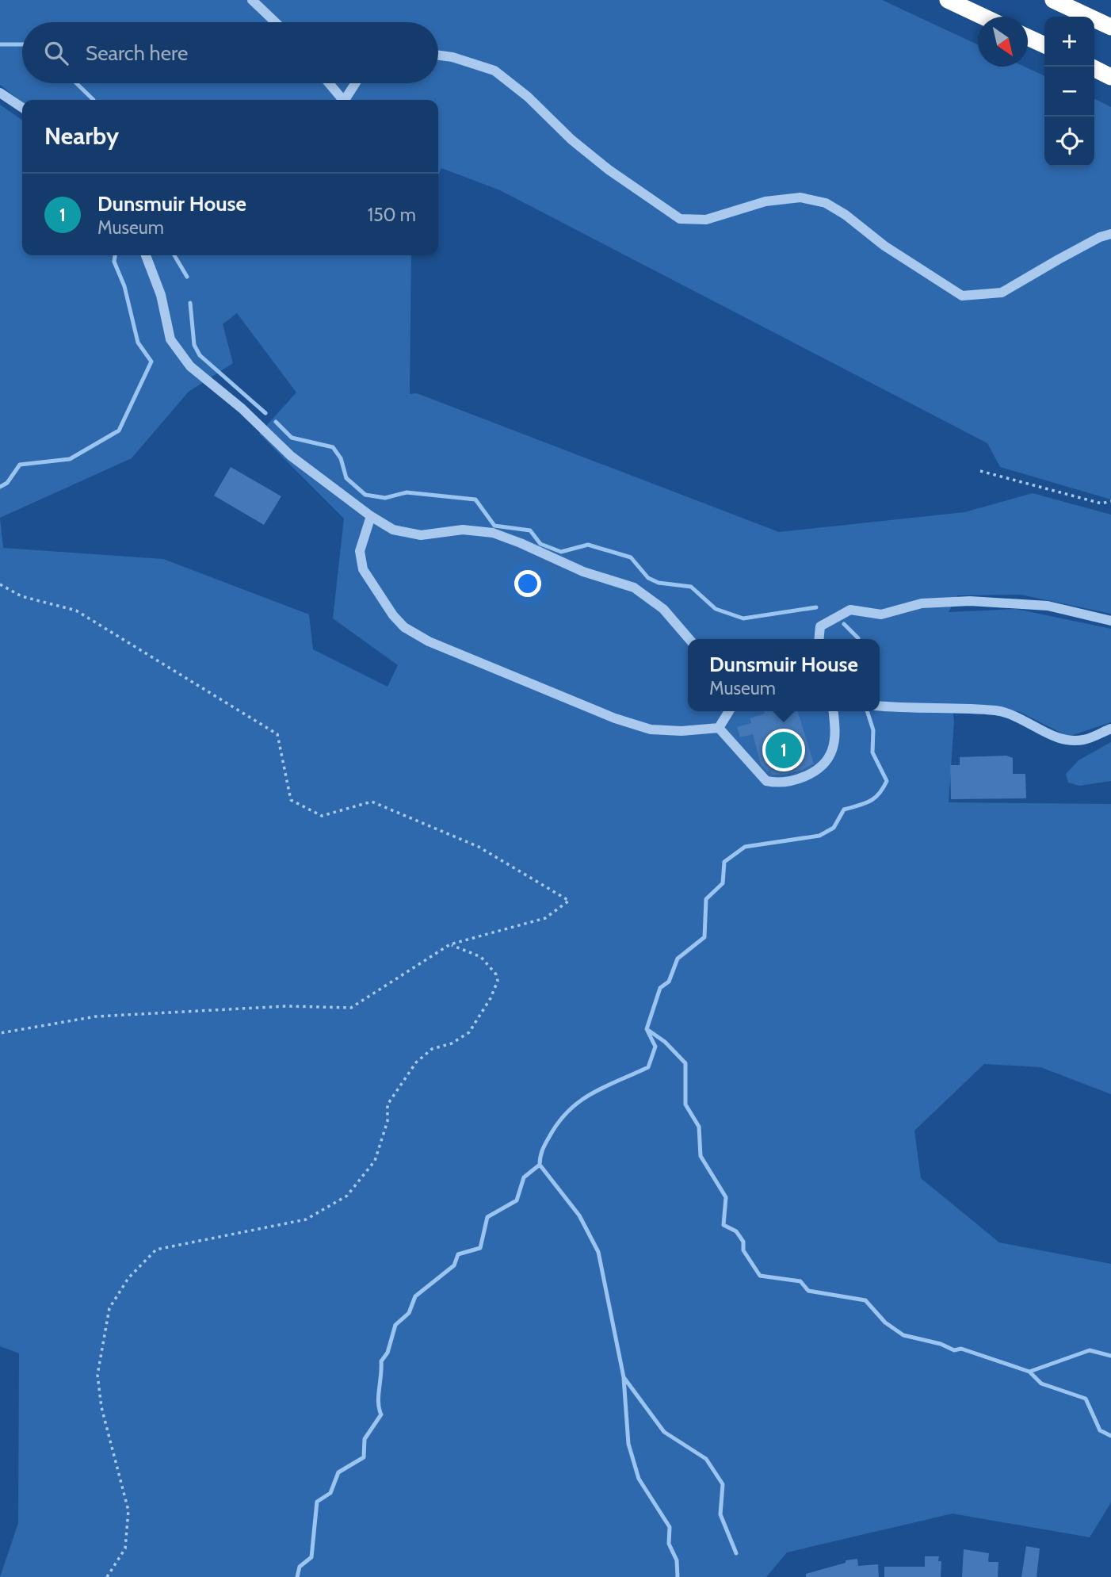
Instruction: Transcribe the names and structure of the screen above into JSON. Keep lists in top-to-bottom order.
{
  "north": "bottom right",
  "page": {
    "map_buttons": ["+", "−"],
    "search": "Search here",
    "heading": "Nearby",
    "list": [
      {
        "mark": "1",
        "name": "Dunsmuir House",
        "note": "Museum",
        "value": "150 m"
      }
    ],
    "popup": ["Dunsmuir House", "Museum"],
    "pins": "1"
  }
}
